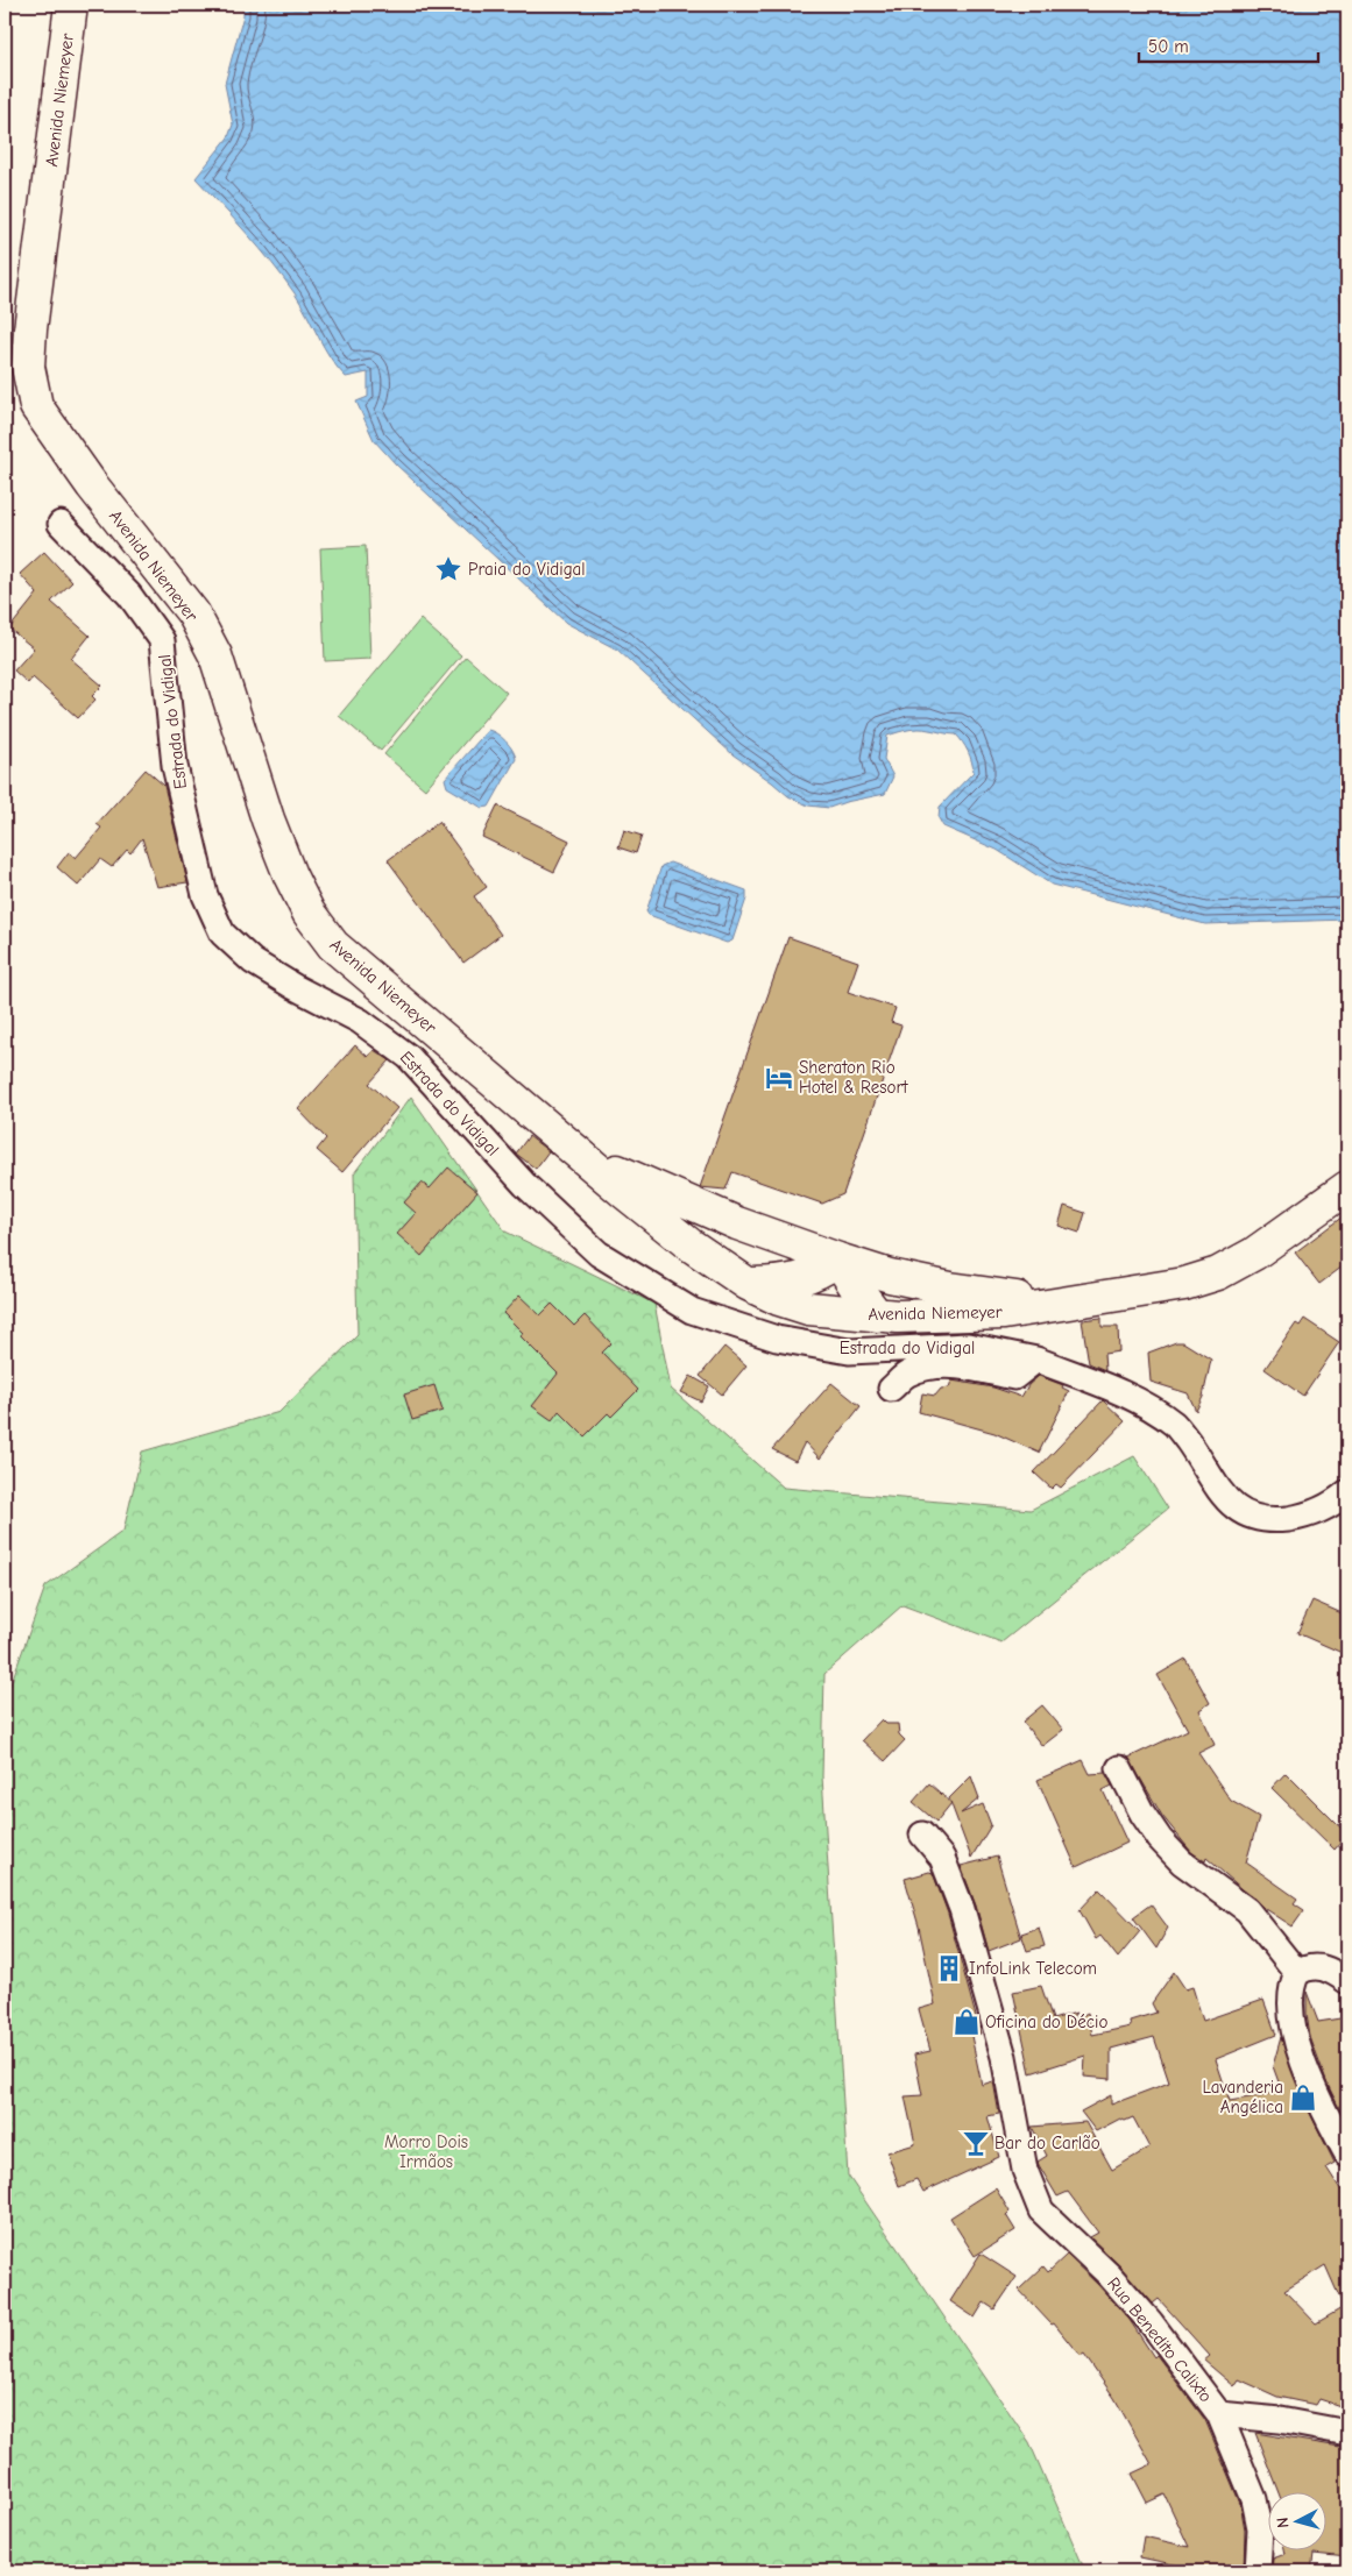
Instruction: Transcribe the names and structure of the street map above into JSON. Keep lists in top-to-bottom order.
{
  "streets": {
    "main road": ["Avenida Niemeyer"],
    "street": ["Estrada do Vidigal", "Rua Benedito Calixto"]
  },
  "parks": ["Morro Dois Irmãos"],
  "places": {
    "place": ["Praia do Vidigal"],
    "hotel": ["Sheraton Rio Hotel & Resort"],
    "building": ["InfoLink Telecom"],
    "shop": ["Oficina do Décio", "Lavanderia Angélica"],
    "bar": ["Bar do Carlão"]
  },
  "scale_bar": "50 m",
  "north": "left"
}
